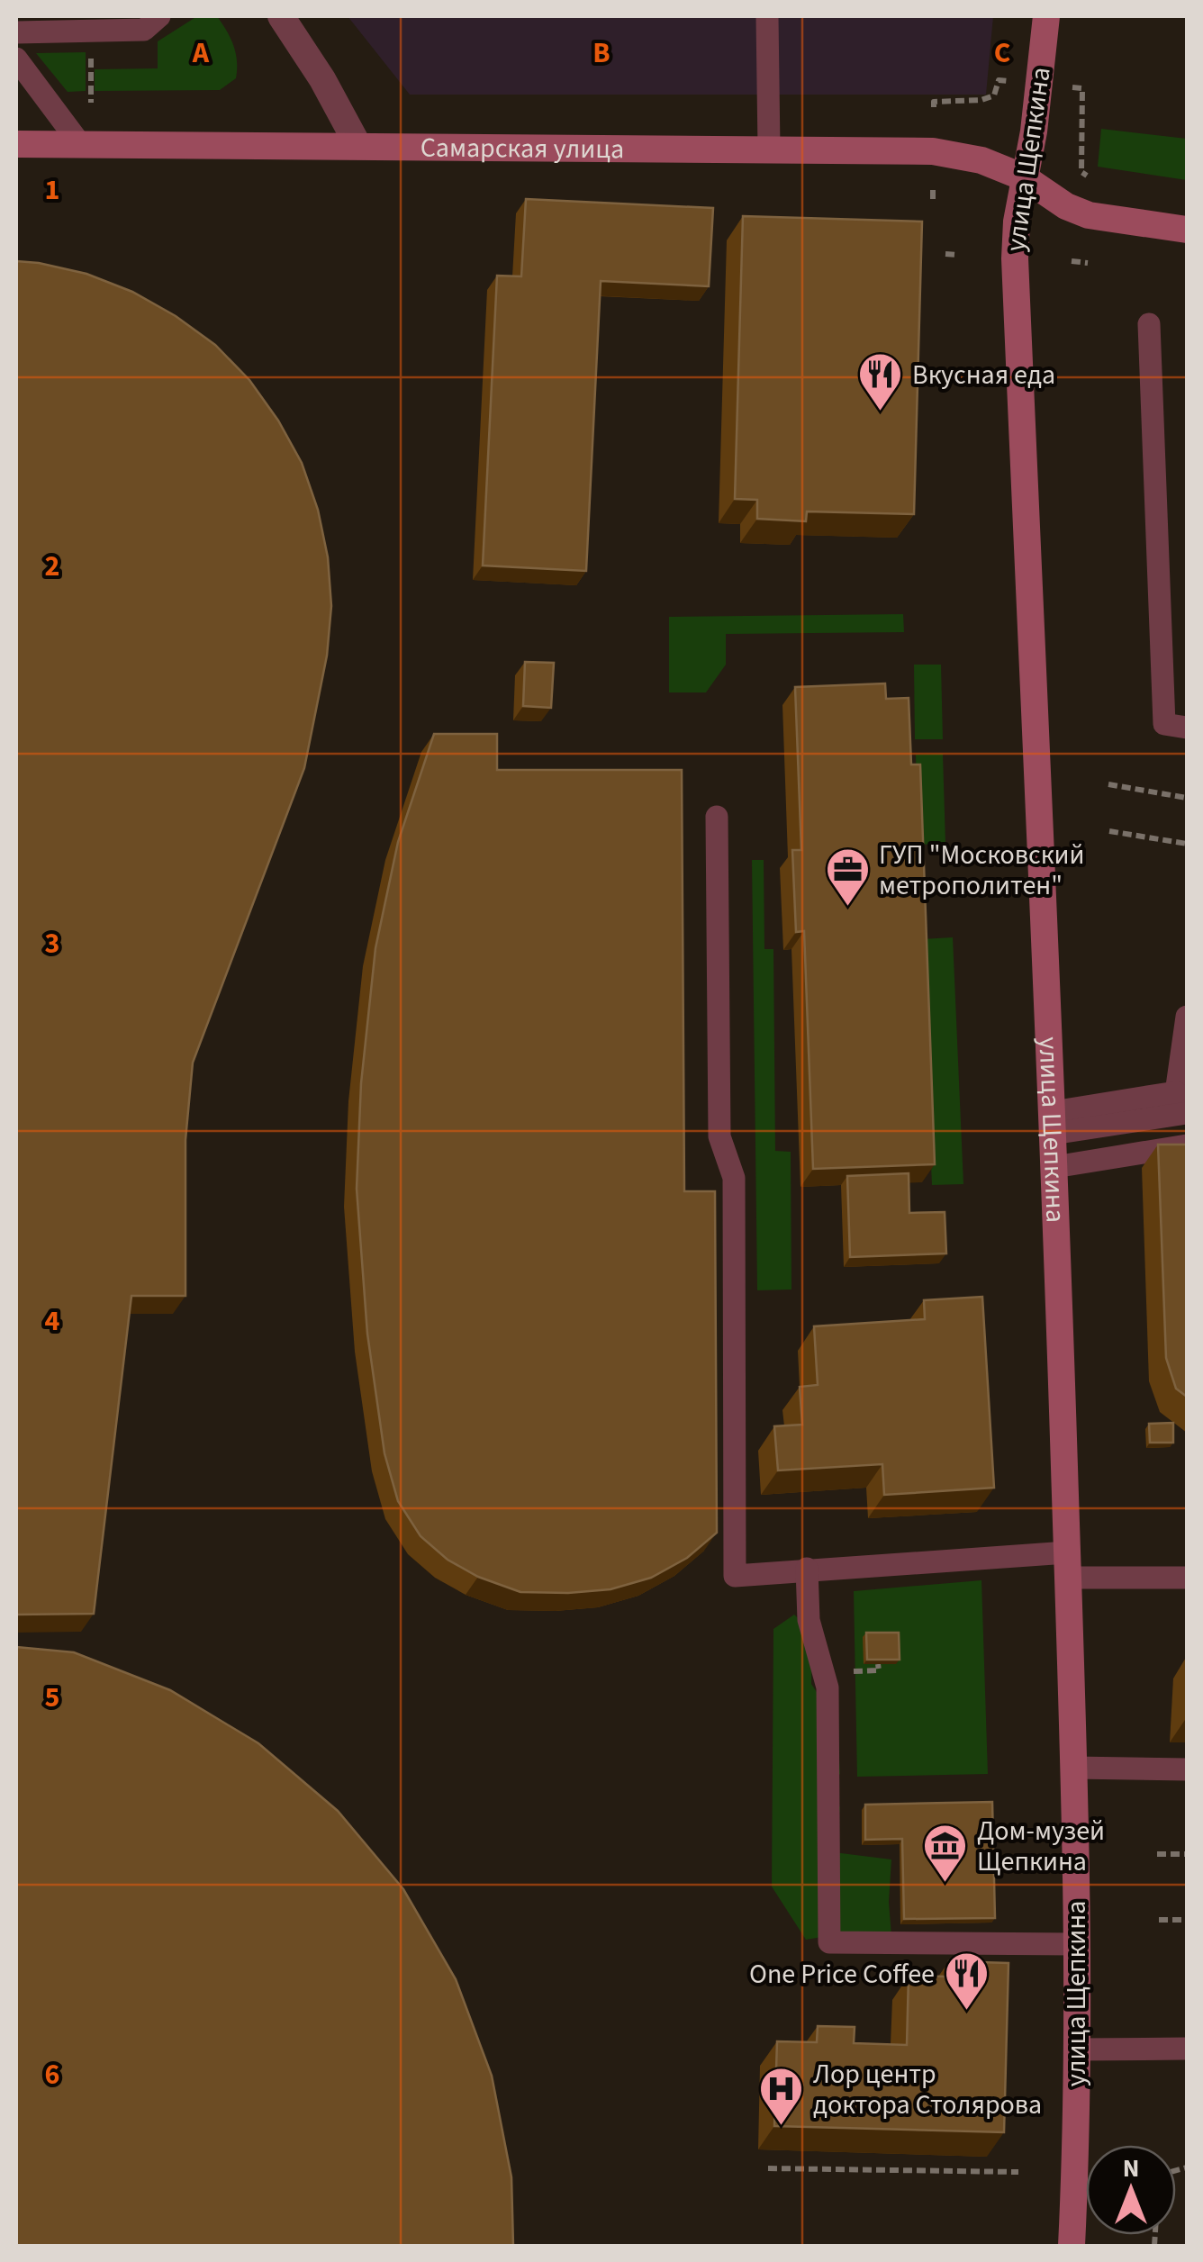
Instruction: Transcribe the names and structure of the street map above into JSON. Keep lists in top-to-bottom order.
{
  "streets": {
    "street": ["Самарская улица", "улица Щепкина"]
  },
  "crossings": [
    ["Самарская улица", "улица Щепкина"]
  ],
  "places": {
    "restaurant": ["Вкусная еда", "One Price Coffee"],
    "office": ["ГУП \"Московский метрополитен\""],
    "museum": ["Дом-музей Щепкина"],
    "hospital": ["Лор центр доктора Столярова"]
  },
  "north": "top",
  "grid": {
    "columns": ["A", "B", "C"],
    "rows": [
      "1",
      "2",
      "3",
      "4",
      "5",
      "6"
    ]
  }
}
